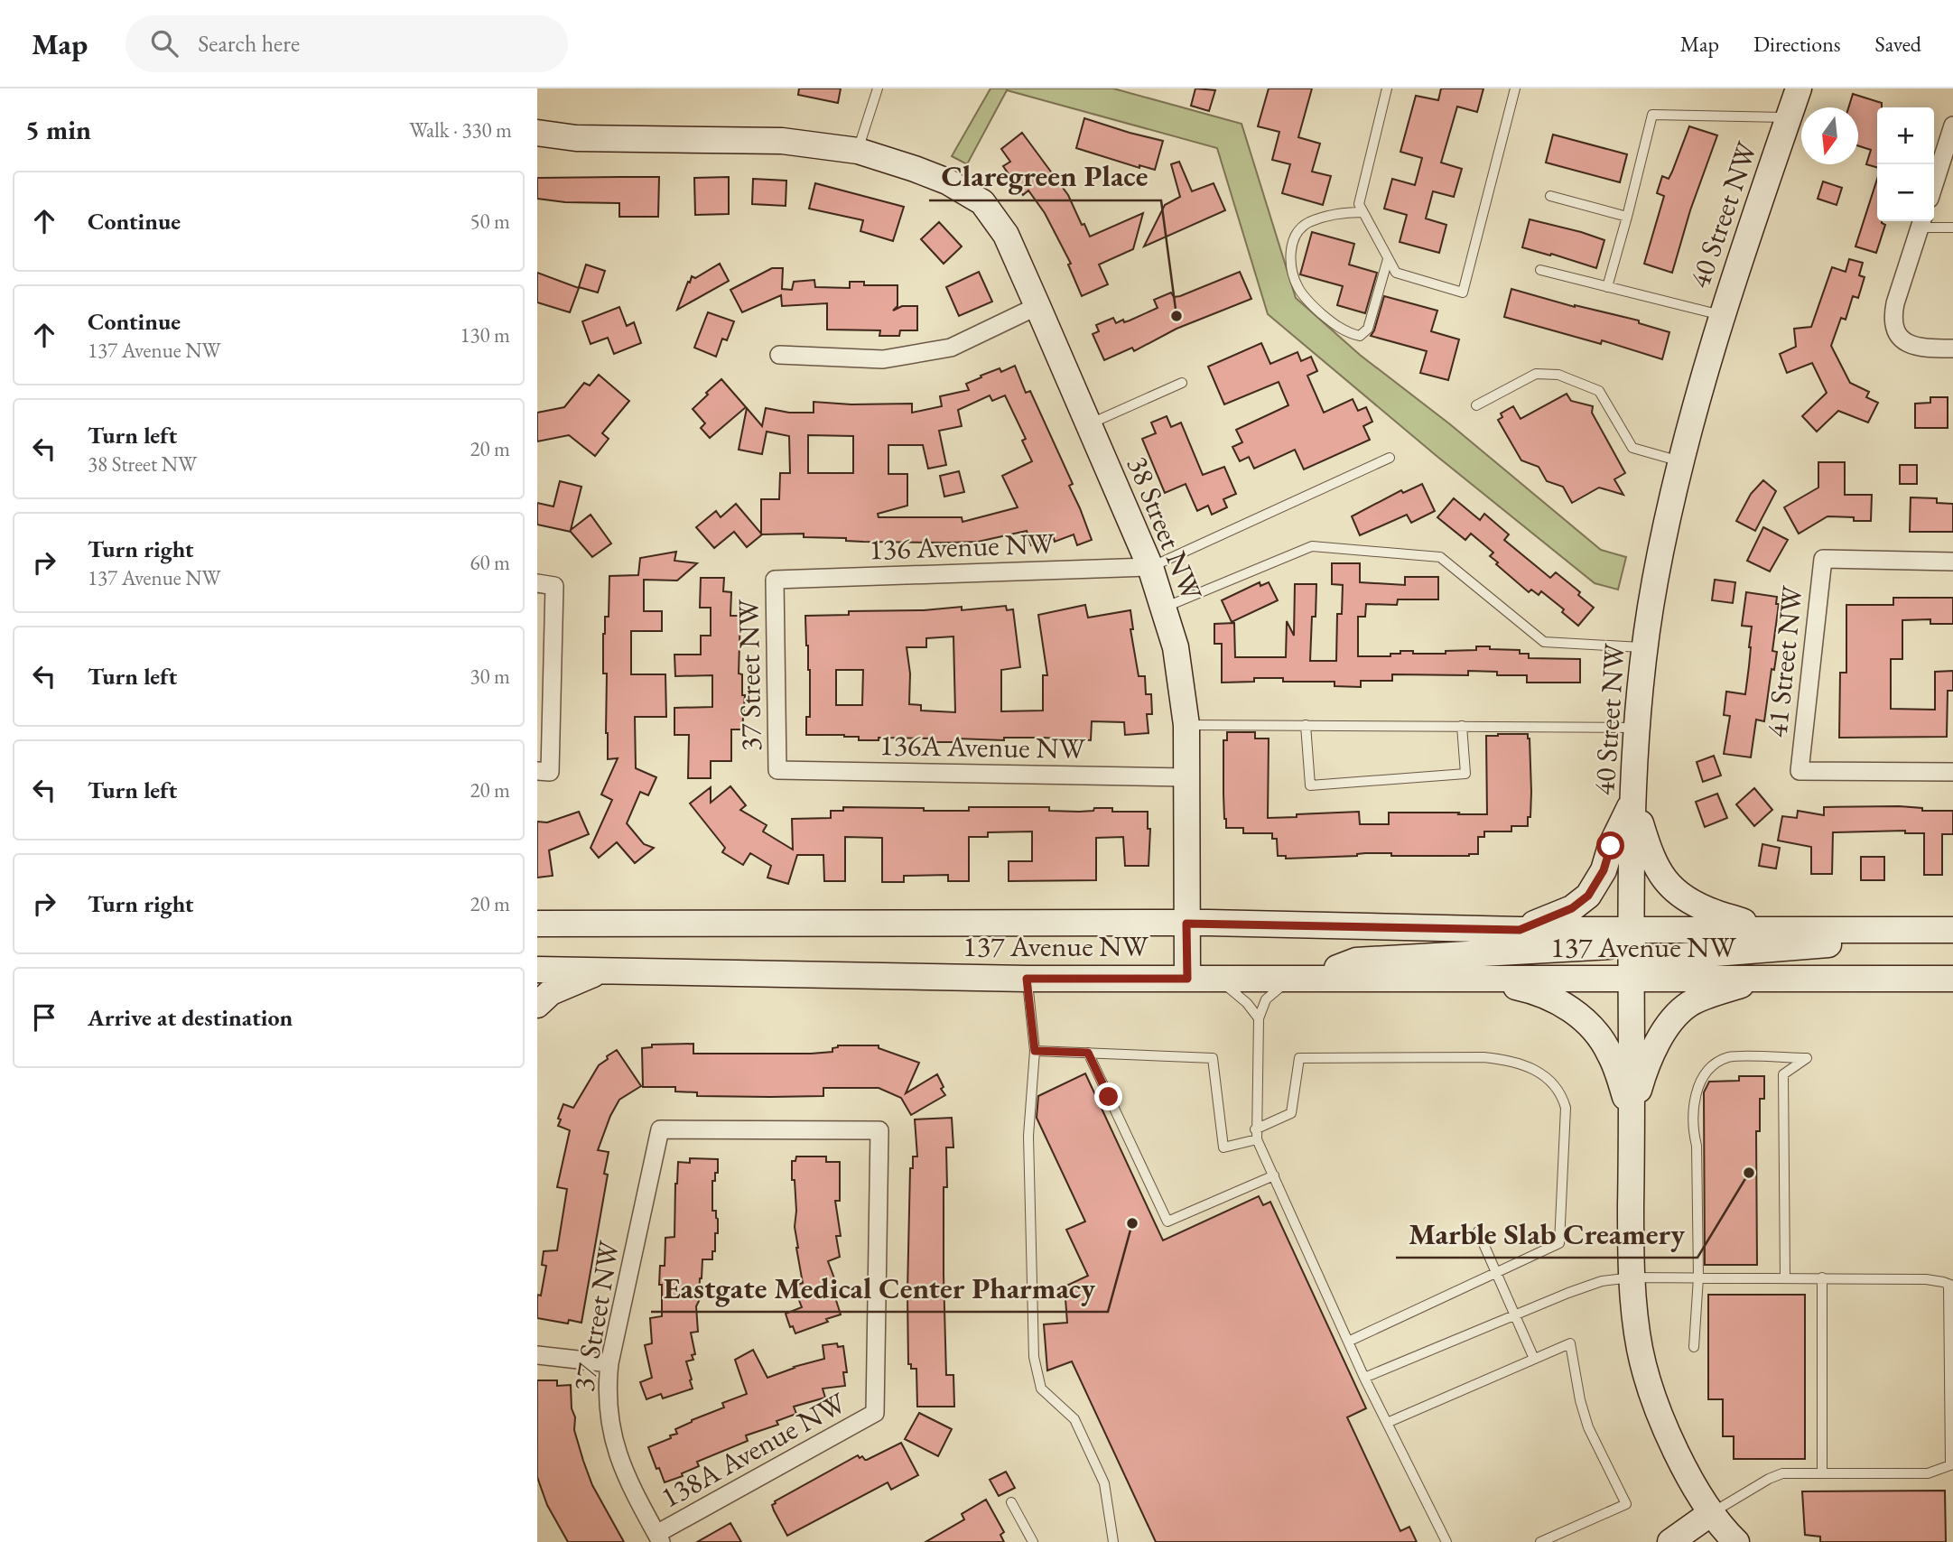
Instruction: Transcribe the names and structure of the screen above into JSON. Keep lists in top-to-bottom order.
{
  "streets": {
    "main road": ["40 Street NW", "38 Street NW", "137 Avenue NW"],
    "street": [
      "136 Avenue NW",
      "41 Street NW",
      "37 Street NW",
      "136A Avenue NW",
      "138A Avenue NW"
    ]
  },
  "crossings": [
    ["40 Street NW", "137 Avenue NW"],
    ["38 Street NW", "136 Avenue NW"],
    ["38 Street NW", "136A Avenue NW"],
    ["38 Street NW", "137 Avenue NW"],
    ["136 Avenue NW", "37 Street NW"],
    ["37 Street NW", "136A Avenue NW"],
    ["37 Street NW", "138A Avenue NW"]
  ],
  "places": ["Claregreen Place", "Marble Slab Creamery", "Eastgate Medical Center Pharmacy"],
  "north": "bottom",
  "page": {
    "header": "Map",
    "search": "Search here",
    "nav": ["Map", "Directions", "Saved"],
    "heading": ["5 min", "Walk · 330 m"],
    "map_buttons": ["+", "−"],
    "list": [
      ["Continue", "50 m"],
      ["Continue", "137 Avenue NW", "130 m"],
      ["Turn left", "38 Street NW", "20 m"],
      ["Turn right", "137 Avenue NW", "60 m"],
      ["Turn left", "30 m"],
      ["Turn left", "20 m"],
      ["Turn right", "20 m"],
      "Arrive at destination"
    ]
  }
}
